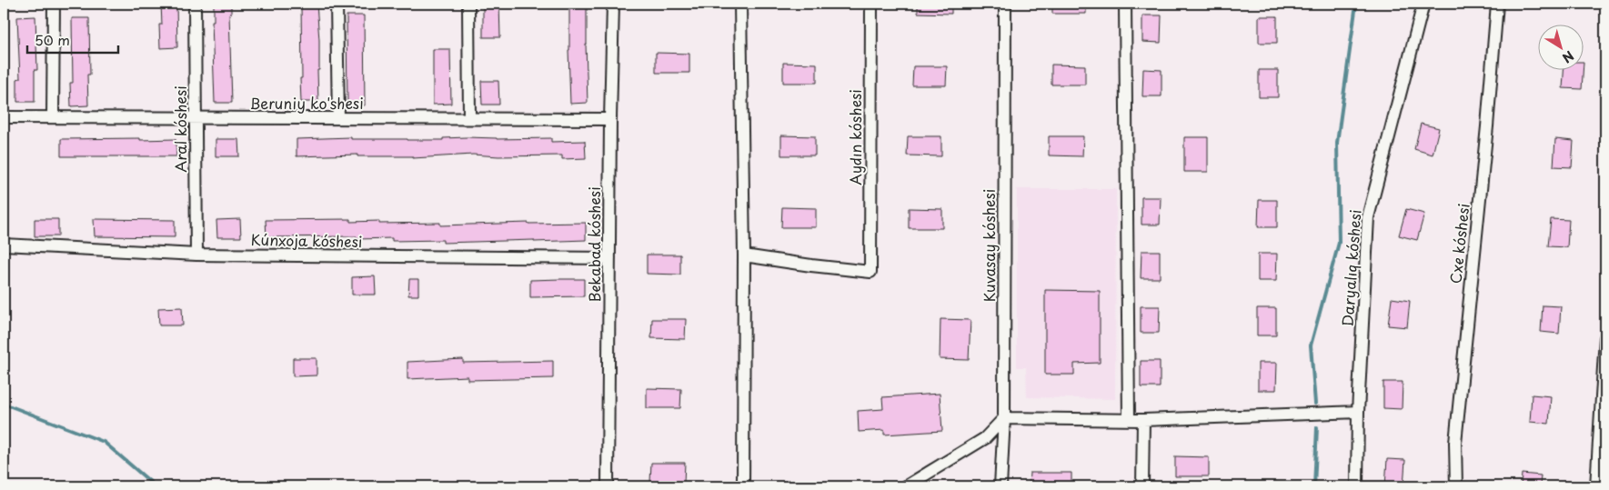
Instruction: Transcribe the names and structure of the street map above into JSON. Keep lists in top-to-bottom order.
{
  "streets": {
    "street": [
      "Beruniy ko'shesi",
      "Aral kóshesi",
      "Aydın kóshesi",
      "Kúnxoja kóshesi",
      "Cxe kóshesi",
      "Bekabad kóshesi",
      "Kuvasay kóshesi",
      "Daryalıq kóshesi"
    ]
  },
  "crossings": [
    ["Beruniy ko'shesi", "Aral kóshesi"],
    ["Beruniy ko'shesi", "Bekabad kóshesi"],
    ["Aral kóshesi", "Kúnxoja kóshesi"],
    ["Kúnxoja kóshesi", "Bekabad kóshesi"]
  ],
  "scale_bar": "50 m",
  "north": "bottom right"
}
